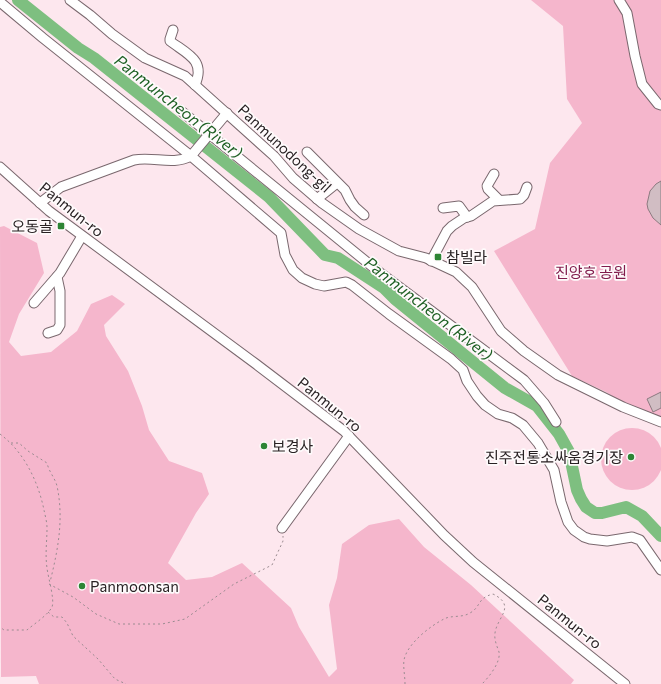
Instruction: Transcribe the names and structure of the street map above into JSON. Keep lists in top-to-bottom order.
{
  "streets": {
    "street": ["Panmunodong-gil", "Panmun-ro"]
  },
  "water": ["Panmuncheon (River)"],
  "parks": ["진양호 공원"],
  "places": {
    "transit": ["오동골", "참빌라"],
    "other": ["보경사", "진주전통소싸움경기장", "Panmoonsan"]
  }
}
